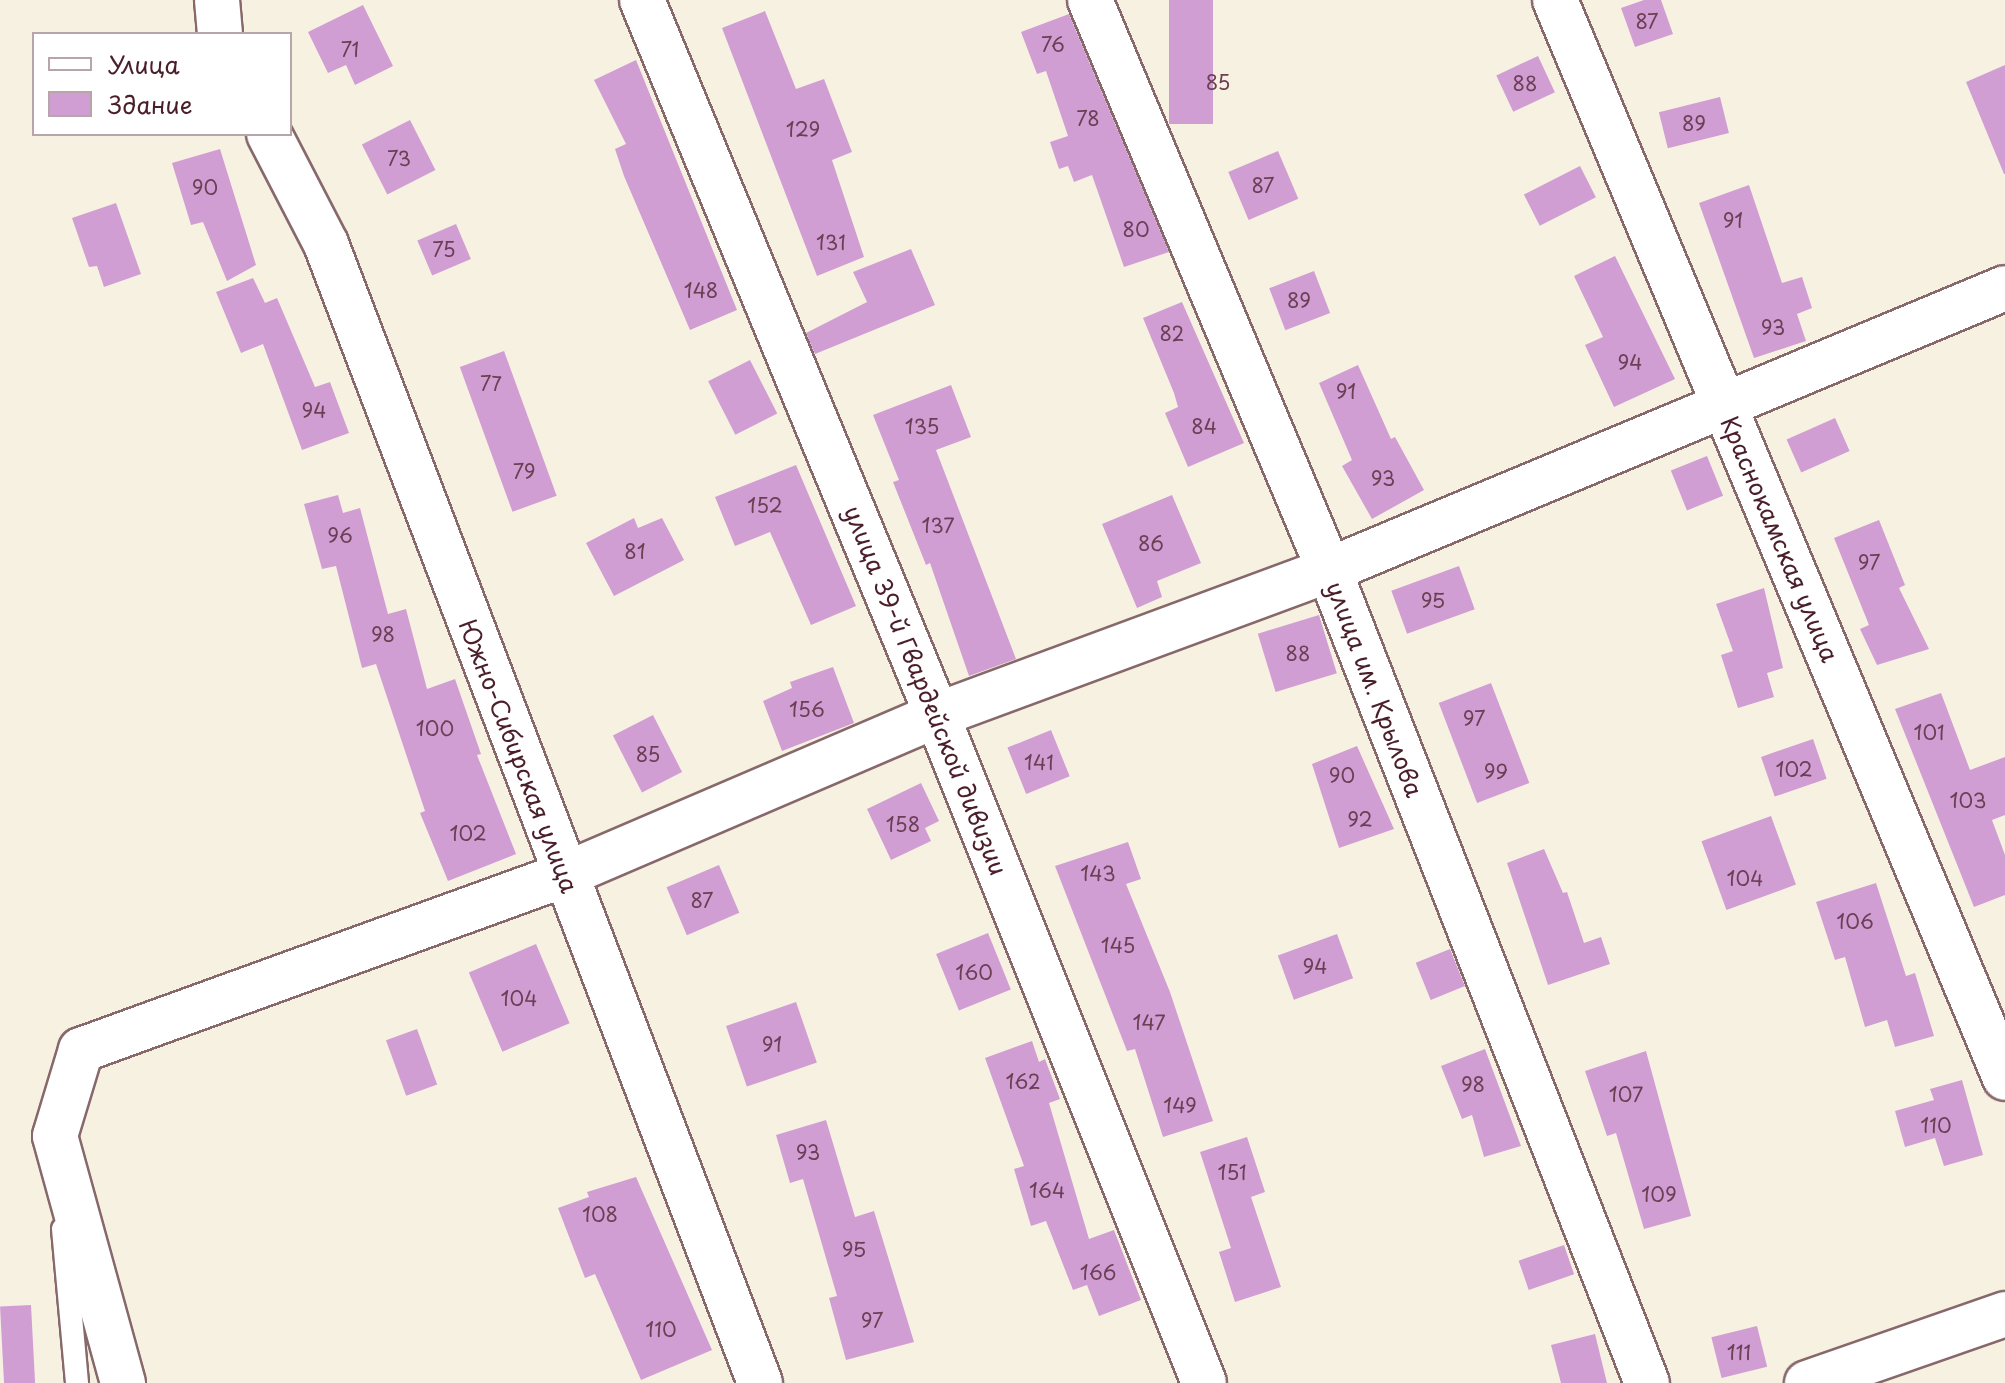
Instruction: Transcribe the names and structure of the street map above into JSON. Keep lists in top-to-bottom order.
{
  "streets": {
    "street": [
      "Краснокамская улица",
      "улица им. Крылова",
      "улица 39-й Гвардейской дивизии",
      "Южно-Сибирская улица"
    ]
  },
  "house_numbers": [
    "87",
    "76",
    "71",
    "85",
    "88",
    "78",
    "89",
    "129",
    "73",
    "87",
    "90",
    "91",
    "80",
    "131",
    "75",
    "148",
    "89",
    "93",
    "82",
    "94",
    "77",
    "91",
    "94",
    "135",
    "84",
    "79",
    "93",
    "152",
    "137",
    "96",
    "86",
    "81",
    "97",
    "95",
    "98",
    "88",
    "156",
    "97",
    "100",
    "101",
    "85",
    "141",
    "102",
    "99",
    "90",
    "103",
    "92",
    "158",
    "102",
    "143",
    "104",
    "87",
    "106",
    "145",
    "94",
    "160",
    "104",
    "147",
    "91",
    "162",
    "98",
    "107",
    "149",
    "110",
    "93",
    "151",
    "164",
    "109",
    "108",
    "95",
    "166",
    "97",
    "110",
    "111"
  ],
  "legend": ["Улица", "Здание"]
}
